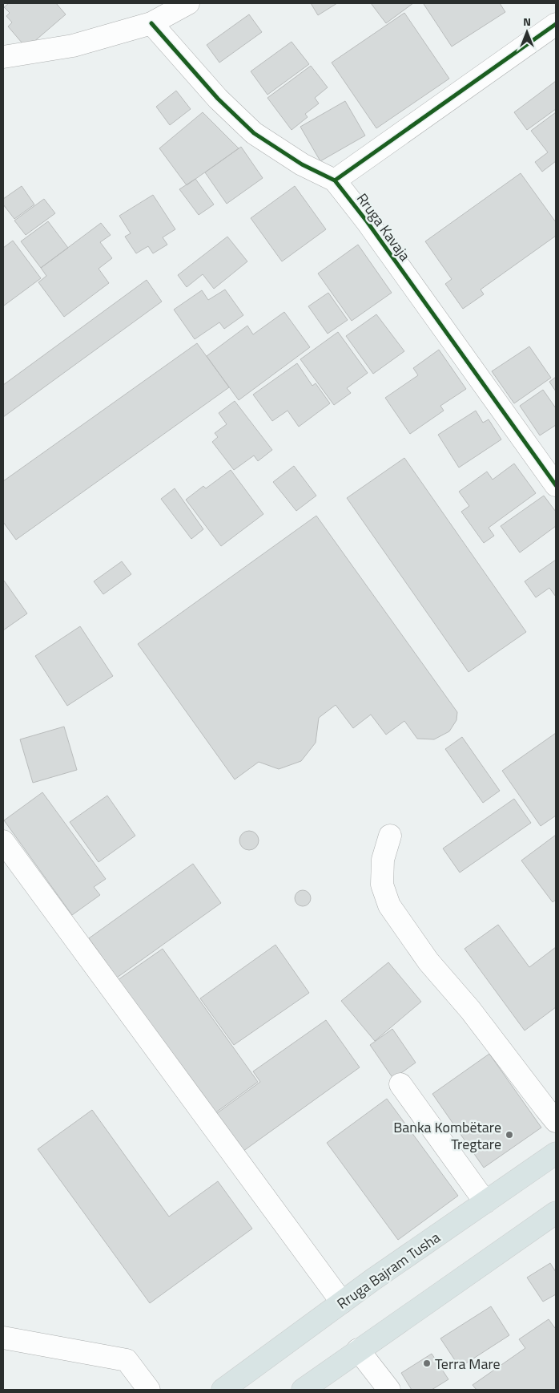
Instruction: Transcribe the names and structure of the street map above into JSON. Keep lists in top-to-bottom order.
{
  "streets": {
    "main road": ["Rruga Bajram Tusha"],
    "street": ["Rruga Kavaja"]
  },
  "places": ["Banka Kombëtare Tregtare", "Terra Mare"],
  "north": "top"
}
